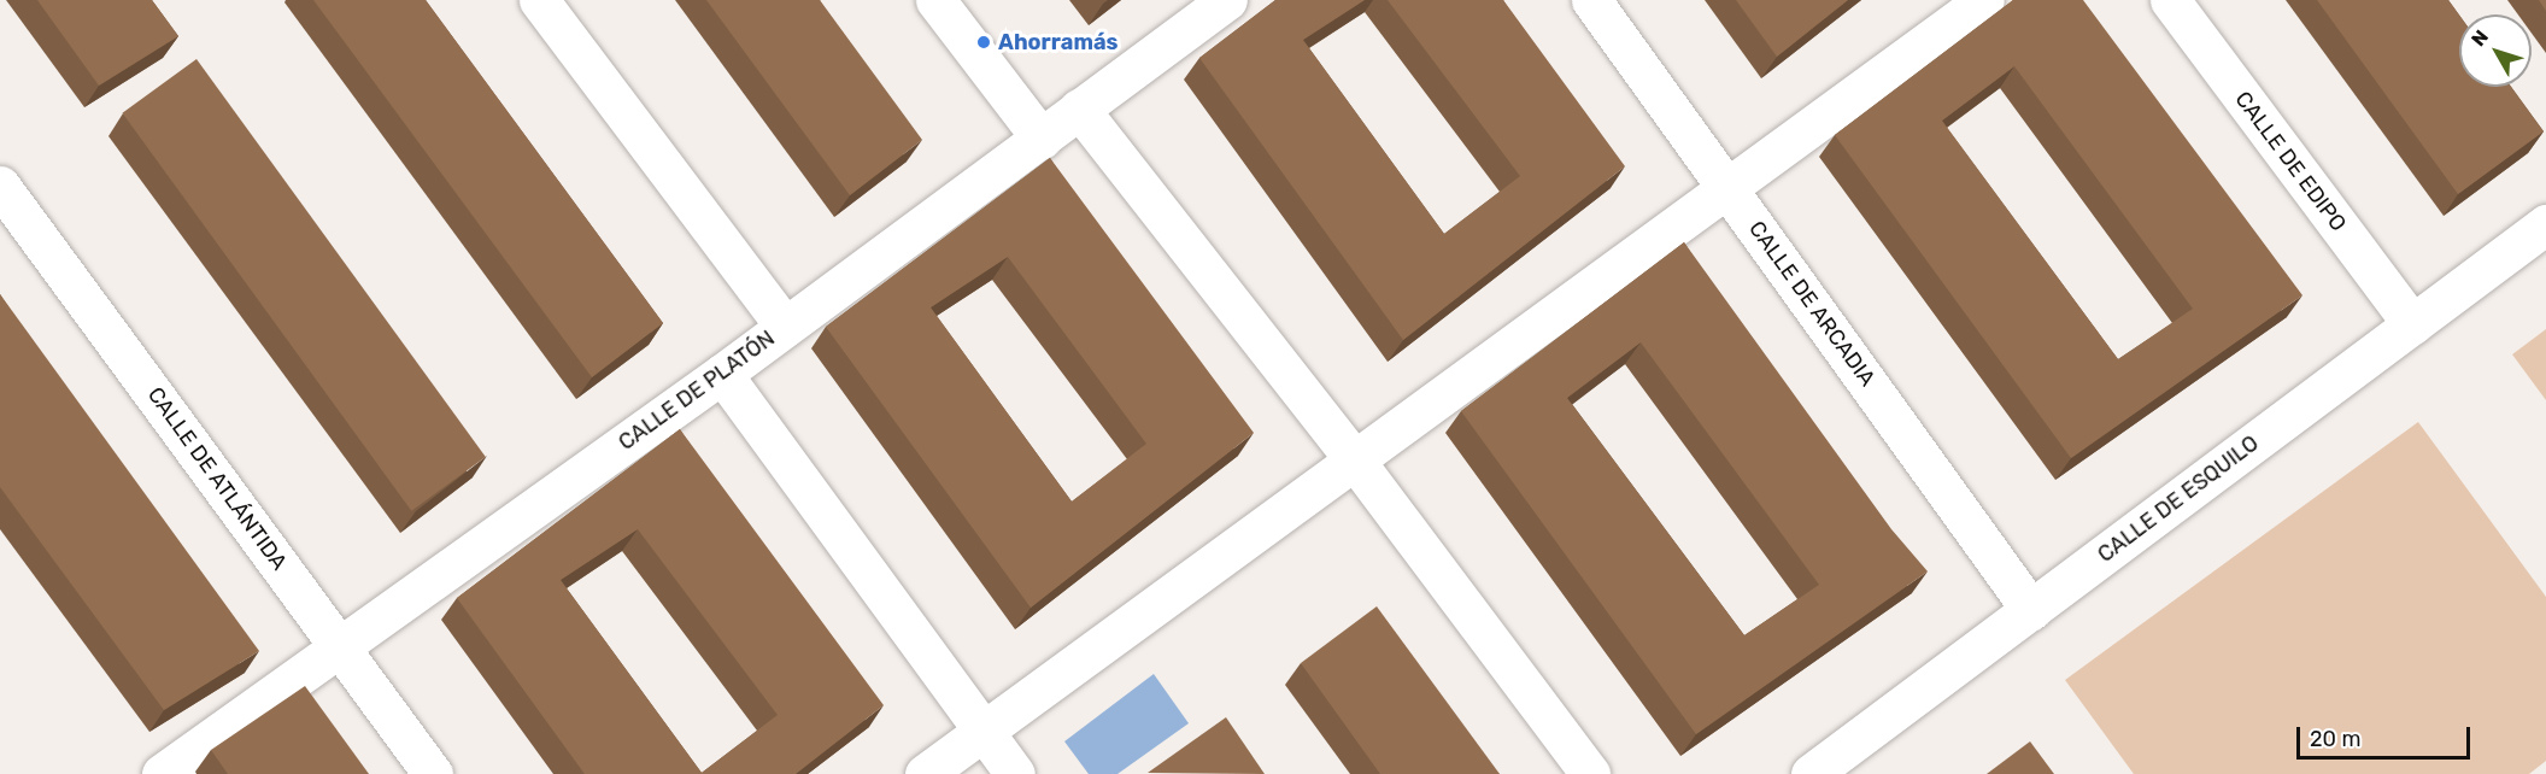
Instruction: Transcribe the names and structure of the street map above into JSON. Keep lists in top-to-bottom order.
{
  "streets": {
    "street": [
      "CALLE DE EDIPO",
      "CALLE DE ARCADIA",
      "CALLE DE PLATÓN",
      "CALLE DE ATLÁNTIDA",
      "CALLE DE ESQUILO"
    ]
  },
  "crossings": [
    ["CALLE DE EDIPO", "CALLE DE ESQUILO"],
    ["CALLE DE ARCADIA", "CALLE DE ESQUILO"],
    ["CALLE DE PLATÓN", "CALLE DE ATLÁNTIDA"]
  ],
  "places": ["Ahorramás"],
  "scale_bar": "20 m",
  "north": "top left"
}
